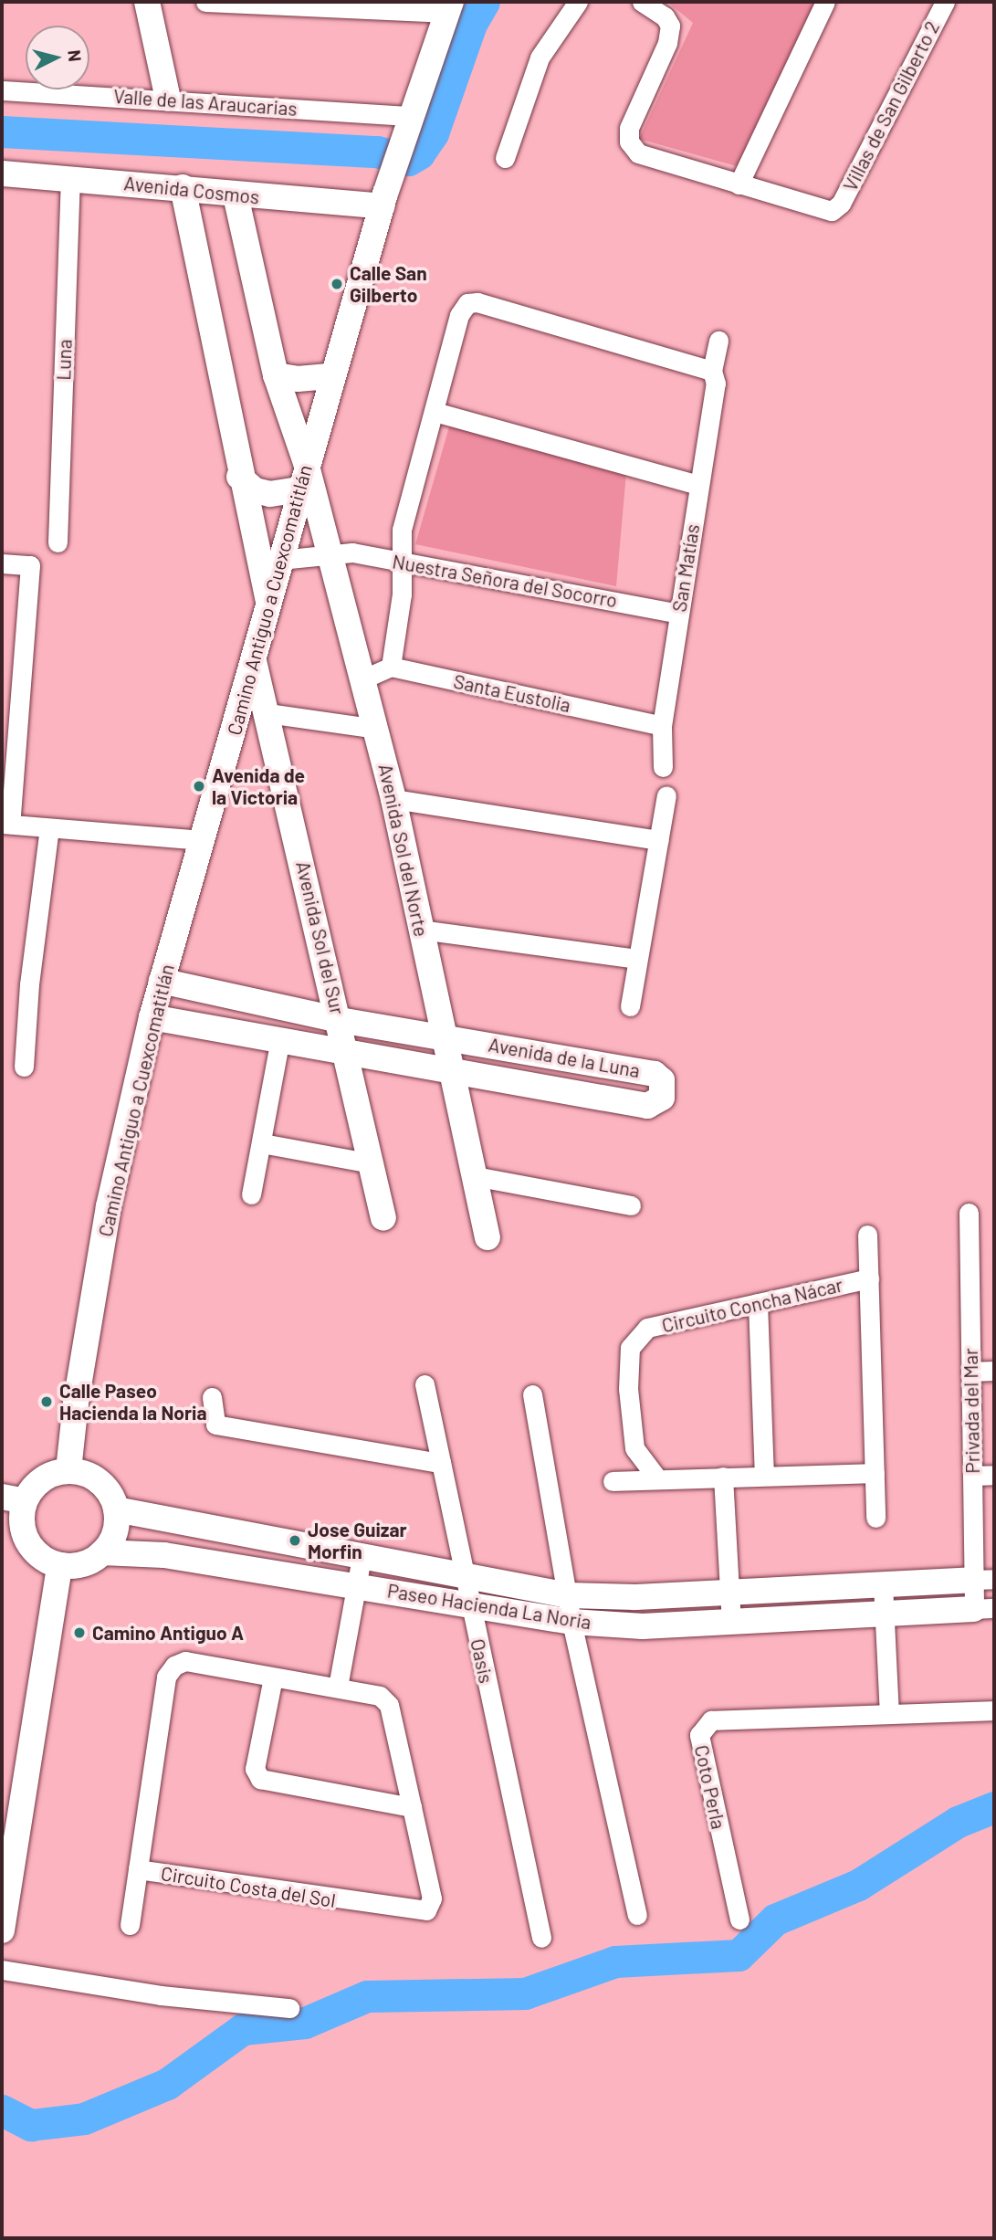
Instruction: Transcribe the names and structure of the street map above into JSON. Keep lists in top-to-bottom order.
{
  "streets": {
    "street": [
      "Valle de las Araucarias",
      "Villas de San Gilberto 2",
      "Avenida Cosmos",
      "Luna",
      "San Matías",
      "Nuestra Señora del Socorro",
      "Camino Antiguo a Cuexcomatitlán",
      "Santa Eustolia",
      "Avenida Sol del Norte",
      "Avenida Sol del Sur",
      "Avenida de la Luna",
      "Circuito Concha Nácar",
      "Privada del Mar",
      "Paseo Hacienda La Noria",
      "Oasis",
      "Coto Perla",
      "Circuito Costa del Sol"
    ]
  },
  "crossings": [
    ["Valle de las Araucarias", "Camino Antiguo a Cuexcomatitlán"],
    ["Avenida Cosmos", "Luna"],
    ["Avenida Cosmos", "Camino Antiguo a Cuexcomatitlán"],
    ["Avenida Cosmos", "Avenida Sol del Norte"],
    ["San Matías", "Nuestra Señora del Socorro"],
    ["San Matías", "Santa Eustolia"],
    ["Nuestra Señora del Socorro", "Camino Antiguo a Cuexcomatitlán"],
    ["Nuestra Señora del Socorro", "Avenida Sol del Norte"],
    ["Camino Antiguo a Cuexcomatitlán", "Avenida Sol del Norte"],
    ["Camino Antiguo a Cuexcomatitlán", "Avenida Sol del Sur"],
    ["Camino Antiguo a Cuexcomatitlán", "Avenida de la Luna"],
    ["Camino Antiguo a Cuexcomatitlán", "Paseo Hacienda La Noria"],
    ["Avenida Sol del Norte", "Avenida de la Luna"],
    ["Avenida Sol del Sur", "Avenida de la Luna"],
    ["Privada del Mar", "Paseo Hacienda La Noria"],
    ["Paseo Hacienda La Noria", "Oasis"]
  ],
  "places": [
    "Calle San Gilberto",
    "Avenida de la Victoria",
    "Calle Paseo Hacienda la Noria",
    "Jose Guizar Morfin",
    "Camino Antiguo A"
  ],
  "north": "right"
}
